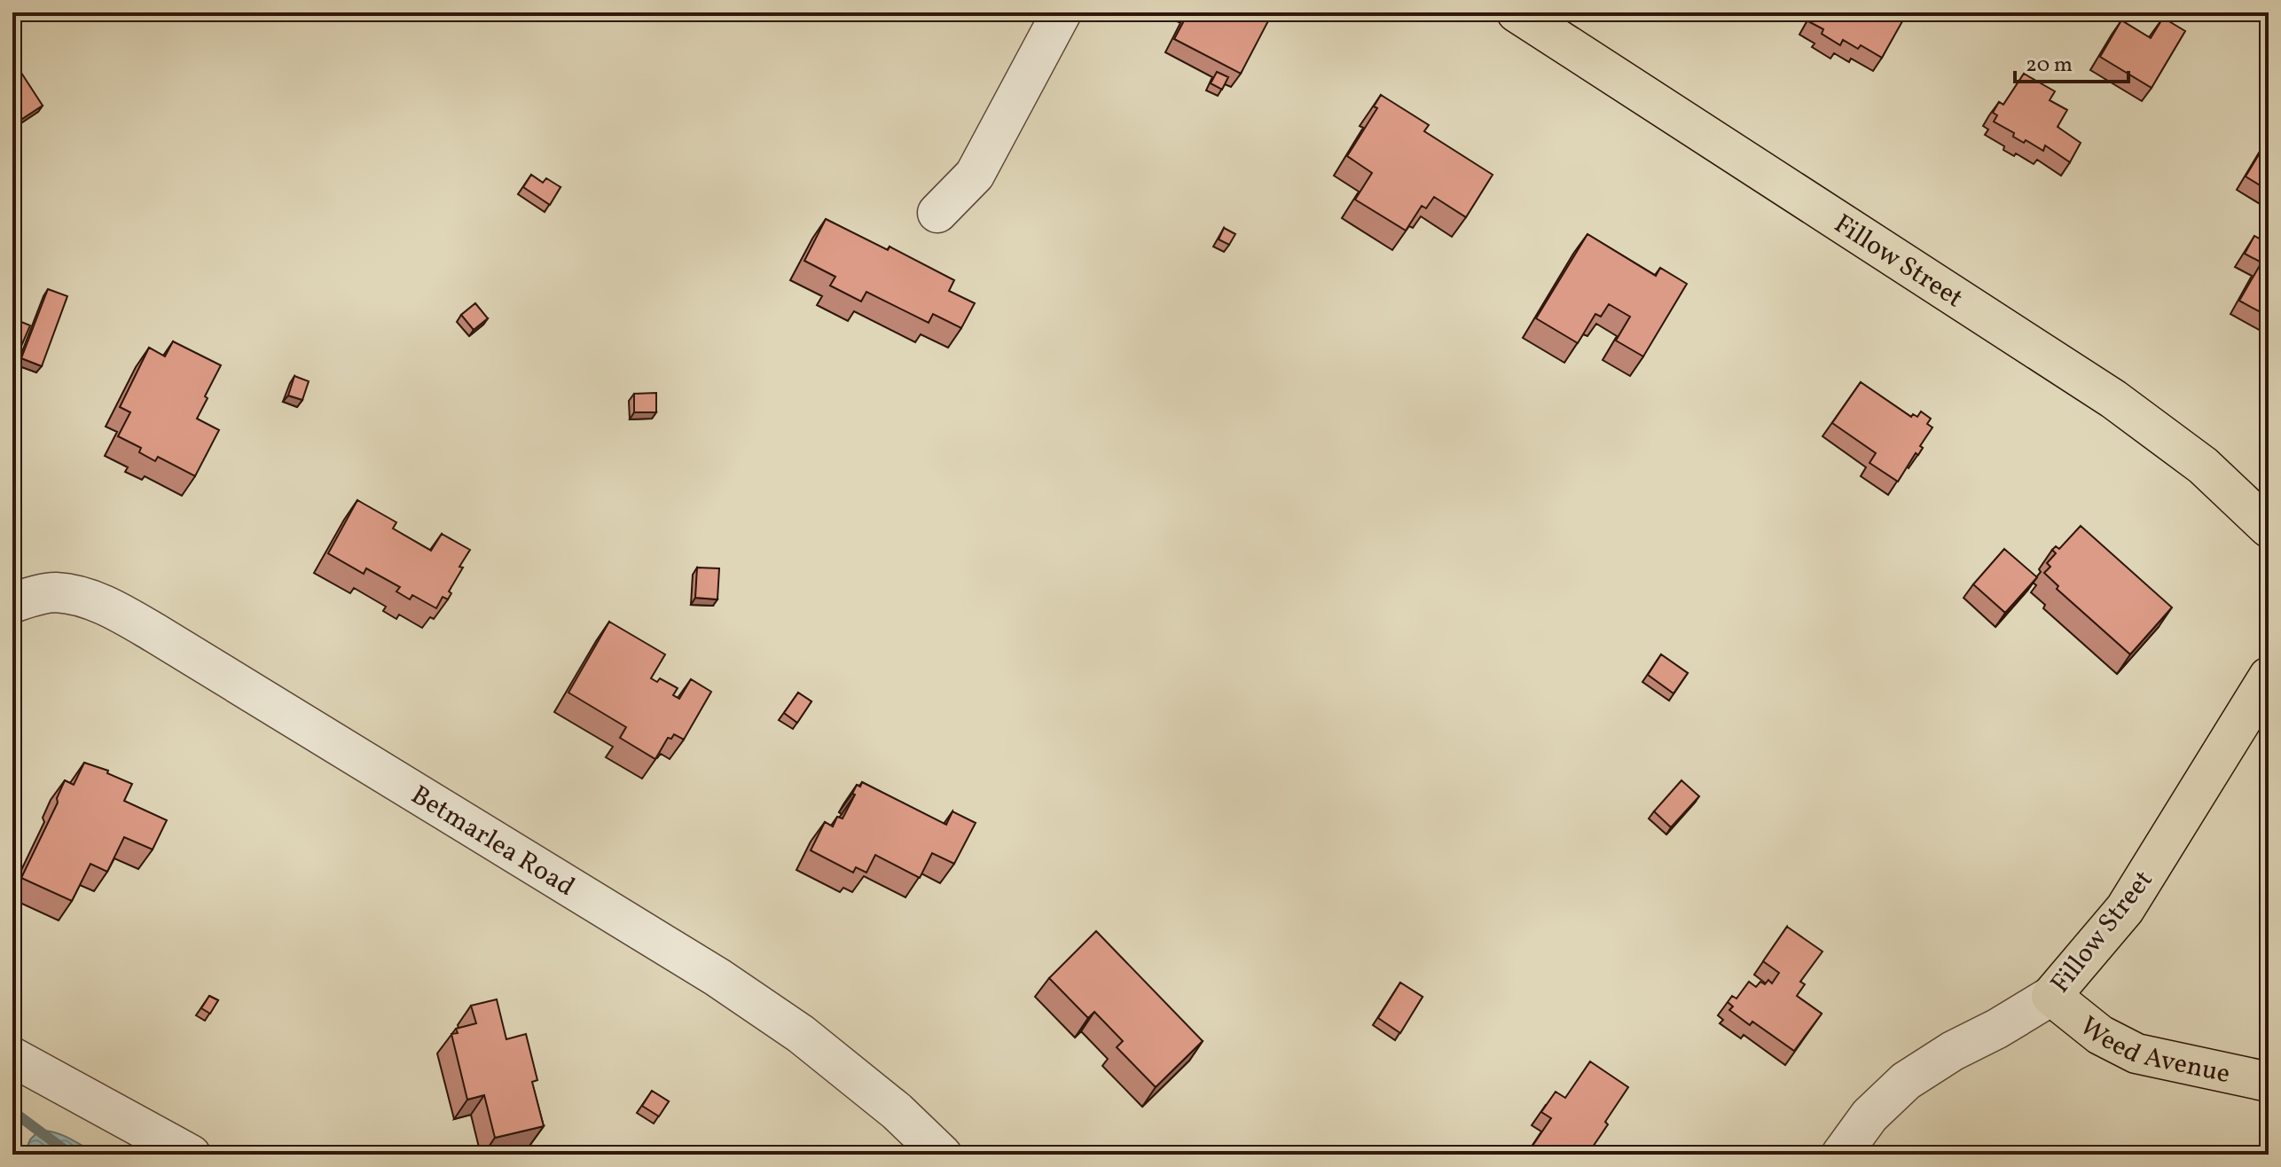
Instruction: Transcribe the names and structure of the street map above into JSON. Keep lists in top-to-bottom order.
{
  "streets": {
    "main road": ["Fillow Street", "Weed Avenue"],
    "street": ["Betmarlea Road"]
  },
  "crossings": [
    ["Fillow Street", "Weed Avenue"]
  ],
  "scale_bar": "20 m"
}
